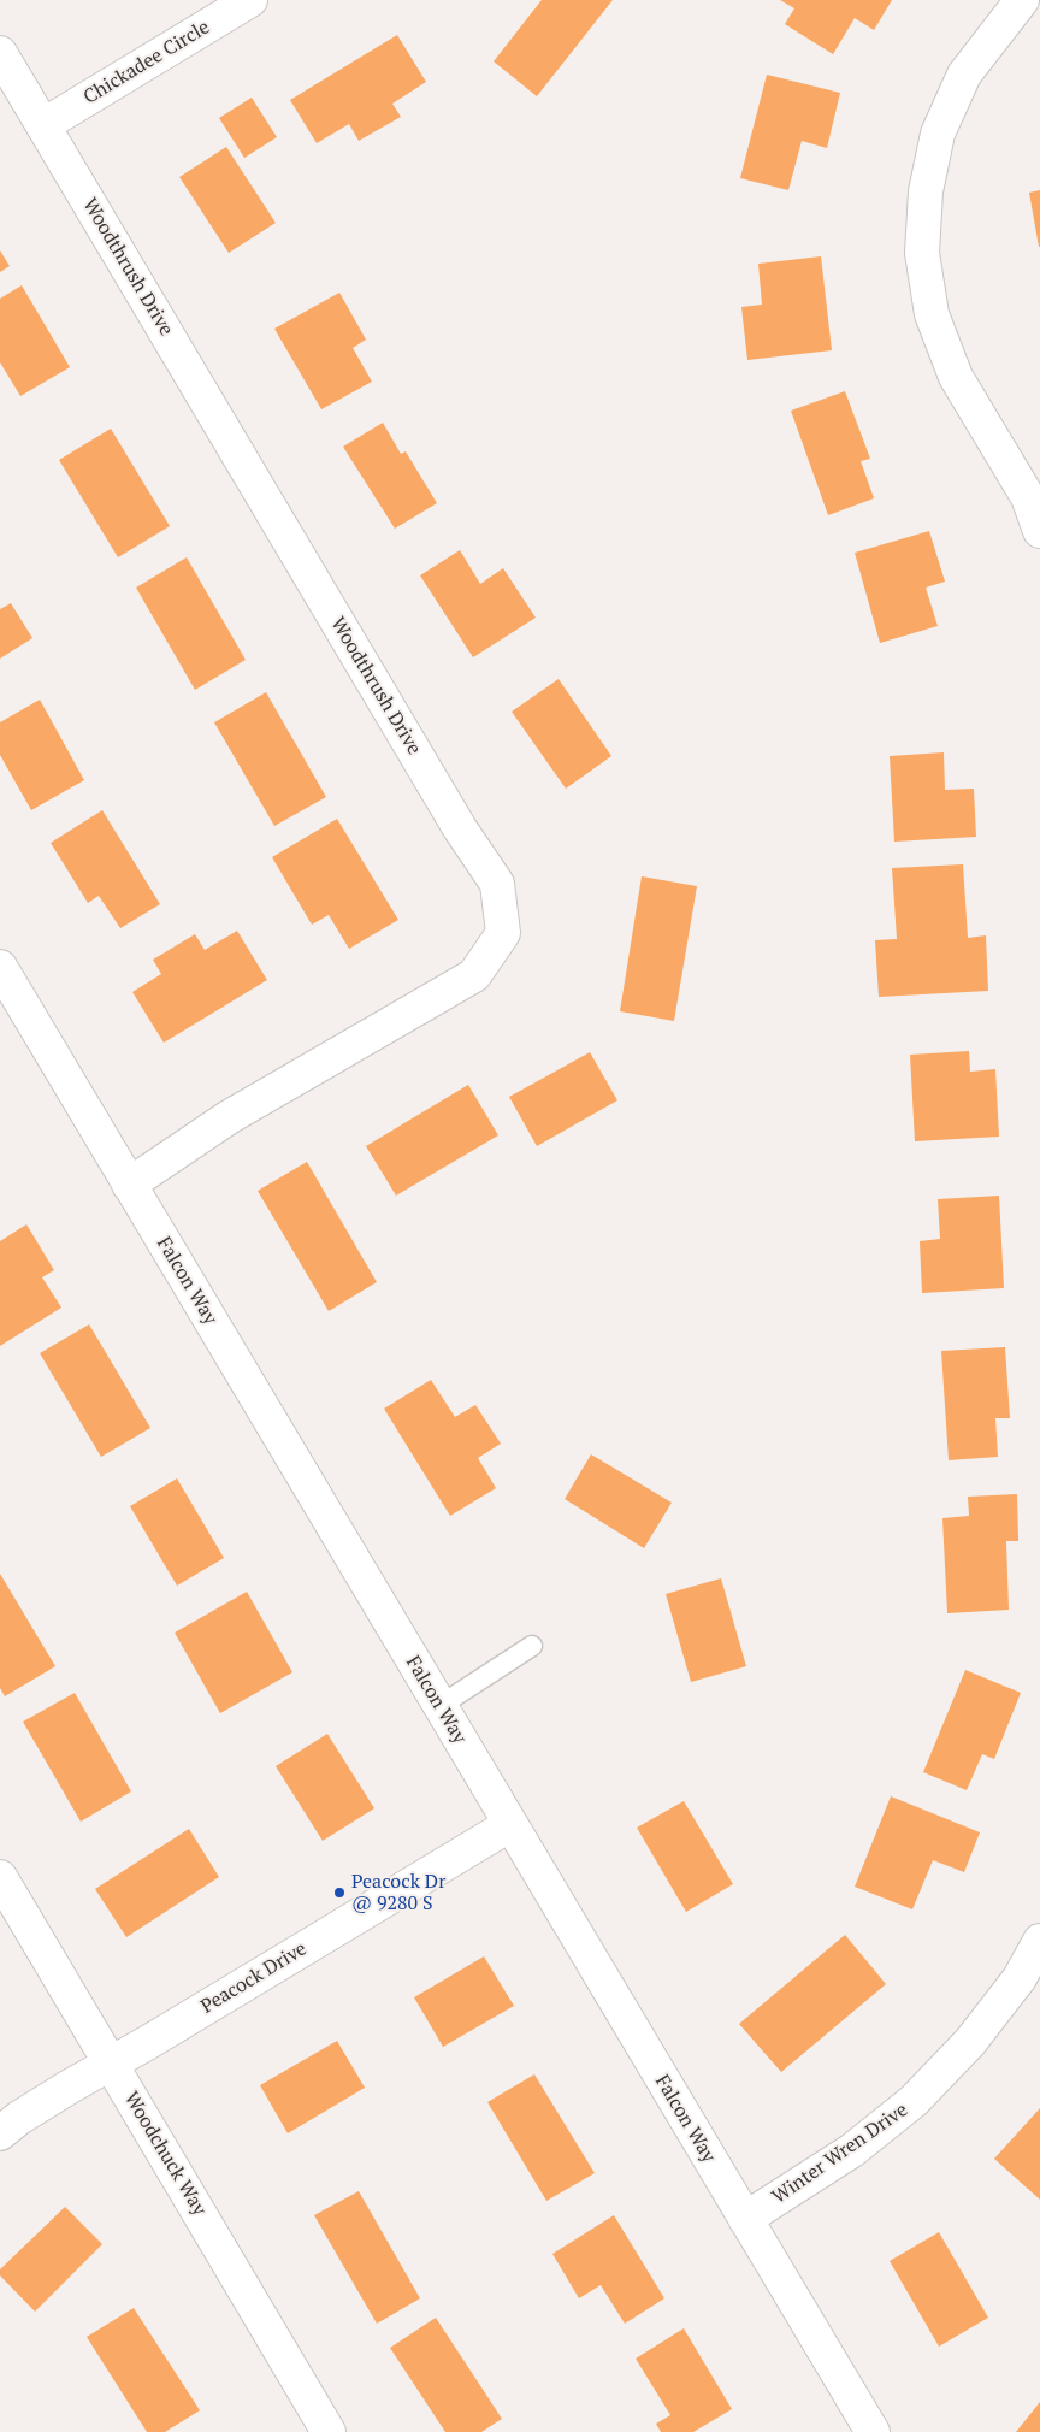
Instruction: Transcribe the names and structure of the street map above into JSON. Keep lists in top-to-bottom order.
{
  "streets": {
    "street": [
      "Chickadee Circle",
      "Woodthrush Drive",
      "Falcon Way",
      "Peacock Drive",
      "Woodchuck Way",
      "Winter Wren Drive"
    ]
  },
  "crossings": [
    ["Chickadee Circle", "Woodthrush Drive"],
    ["Woodthrush Drive", "Falcon Way"],
    ["Falcon Way", "Peacock Drive"],
    ["Falcon Way", "Winter Wren Drive"],
    ["Peacock Drive", "Woodchuck Way"]
  ],
  "places": ["Peacock Dr @ 9280 S"]
}
